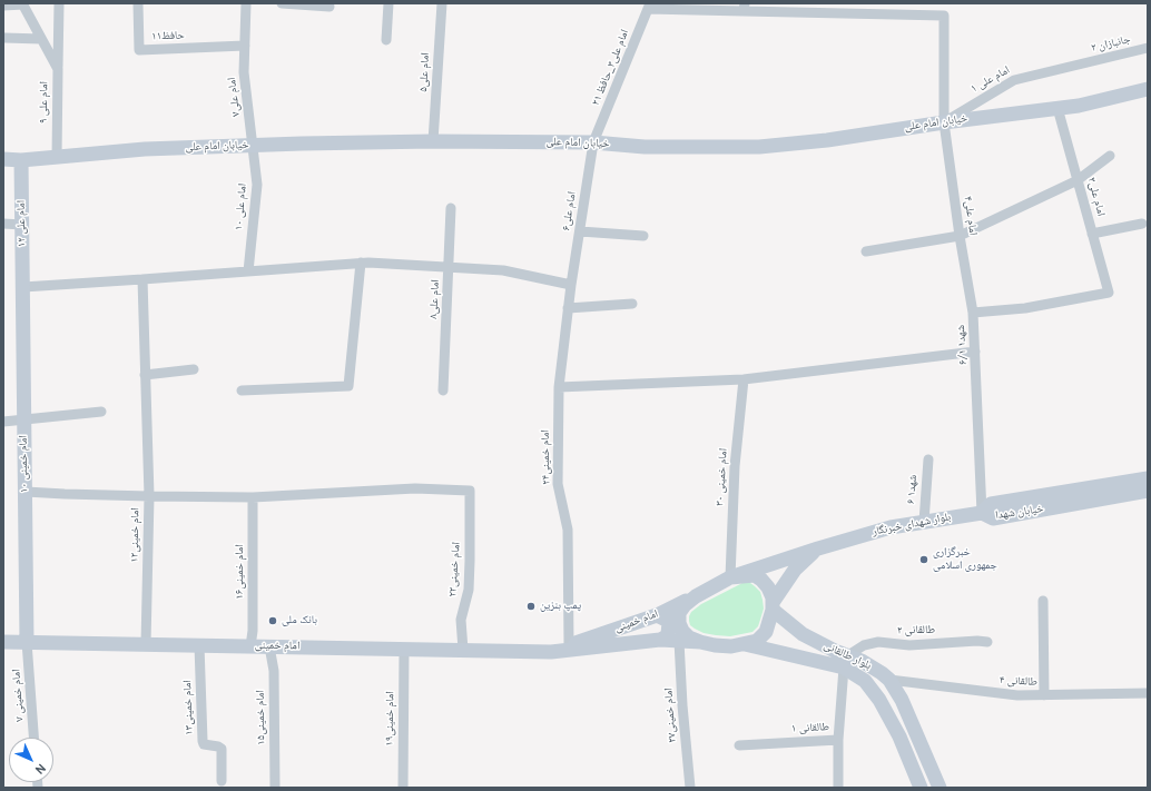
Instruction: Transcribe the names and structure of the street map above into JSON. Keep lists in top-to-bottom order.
{
  "streets": {
    "main road": [
      "خیابان امام علی",
      "امام علی ۱۲",
      "امام خمینی ۱۰",
      "خیابان شهدا",
      "بلوار شهدای خبرنگار",
      "امام خمینی",
      "بلوار طالقانی"
    ],
    "street": [
      "حافظ۱۱",
      "جانبازان ۲",
      "امام علی۳_حافظ ۲۱",
      "امام علی۵",
      "امام علی ۱",
      "امام علی۷",
      "امام علی ۹",
      "امام علی۲",
      "امام علی ۱۰",
      "امام علی۶",
      "امام علی۴",
      "امام علی۸",
      "شهد۱ ۶/۱",
      "امام خمینی۲۴",
      "امام خمینی ۳۰",
      "شهد۱ ۶",
      "امام خمینی۱۲",
      "امام خمینی۲۲",
      "امام خمینی۱۶",
      "طالقانی ۲",
      "طالقانی ۴",
      "امام خمینی ۷",
      "امام خمینی۱۳",
      "امام خمینی۲۷",
      "امام خمینی۱۵",
      "امام خمینی۱۹",
      "طالقانی ۱"
    ]
  },
  "crossings": [
    ["حافظ۱۱", "امام علی۷"],
    ["جانبازان ۲", "امام علی ۱"],
    ["امام علی۳_حافظ ۲۱", "خیابان امام علی"],
    ["امام علی۳_حافظ ۲۱", "امام علی۶"],
    ["امام علی۵", "خیابان امام علی"],
    ["امام علی ۱", "خیابان امام علی"],
    ["امام علی ۱", "امام علی۴"],
    ["امام علی۷", "خیابان امام علی"],
    ["امام علی۷", "امام علی ۱۰"],
    ["امام علی ۹", "خیابان امام علی"],
    ["خیابان امام علی", "امام علی۲"],
    ["خیابان امام علی", "امام علی ۱۰"],
    ["خیابان امام علی", "امام علی۶"],
    ["خیابان امام علی", "امام علی۴"],
    ["خیابان امام علی", "امام علی ۱۲"],
    ["امام علی۲", "شهد۱ ۶/۱"],
    ["امام علی۶", "امام خمینی۲۴"],
    ["امام علی۴", "شهد۱ ۶/۱"],
    ["امام علی ۱۲", "امام خمینی ۱۰"],
    ["شهد۱ ۶/۱", "خیابان شهدا"],
    ["شهد۱ ۶/۱", "بلوار شهدای خبرنگار"],
    ["امام خمینی۲۴", "امام خمینی"],
    ["امام خمینی ۱۰", "امام خمینی۱۲"],
    ["امام خمینی ۱۰", "امام خمینی"],
    ["امام خمینی ۱۰", "امام خمینی ۷"],
    ["امام خمینی ۳۰", "بلوار شهدای خبرنگار"],
    ["امام خمینی ۳۰", "امام خمینی"],
    ["امام خمینی ۳۰", "بلوار طالقانی"],
    ["شهد۱ ۶", "بلوار شهدای خبرنگار"],
    ["خیابان شهدا", "بلوار شهدای خبرنگار"],
    ["بلوار شهدای خبرنگار", "امام خمینی"],
    ["بلوار شهدای خبرنگار", "بلوار طالقانی"],
    ["امام خمینی۱۲", "امام خمینی"],
    ["امام خمینی۲۲", "امام خمینی۱۶"],
    ["امام خمینی۲۲", "امام خمینی"],
    ["امام خمینی۱۶", "امام خمینی"],
    ["امام خمینی", "بلوار طالقانی"],
    ["امام خمینی", "امام خمینی ۷"],
    ["امام خمینی", "امام خمینی۱۳"],
    ["امام خمینی", "امام خمینی۲۷"],
    ["امام خمینی", "امام خمینی۱۵"],
    ["امام خمینی", "امام خمینی۱۹"],
    ["طالقانی ۲", "بلوار طالقانی"],
    ["طالقانی ۲", "طالقانی ۱"],
    ["بلوار طالقانی", "طالقانی ۴"],
    ["بلوار طالقانی", "طالقانی ۱"]
  ],
  "places": ["خبرگزاری جمهوری اسلامی", "پمپ بنزین", "بانک ملی"],
  "north": "bottom right"
}
